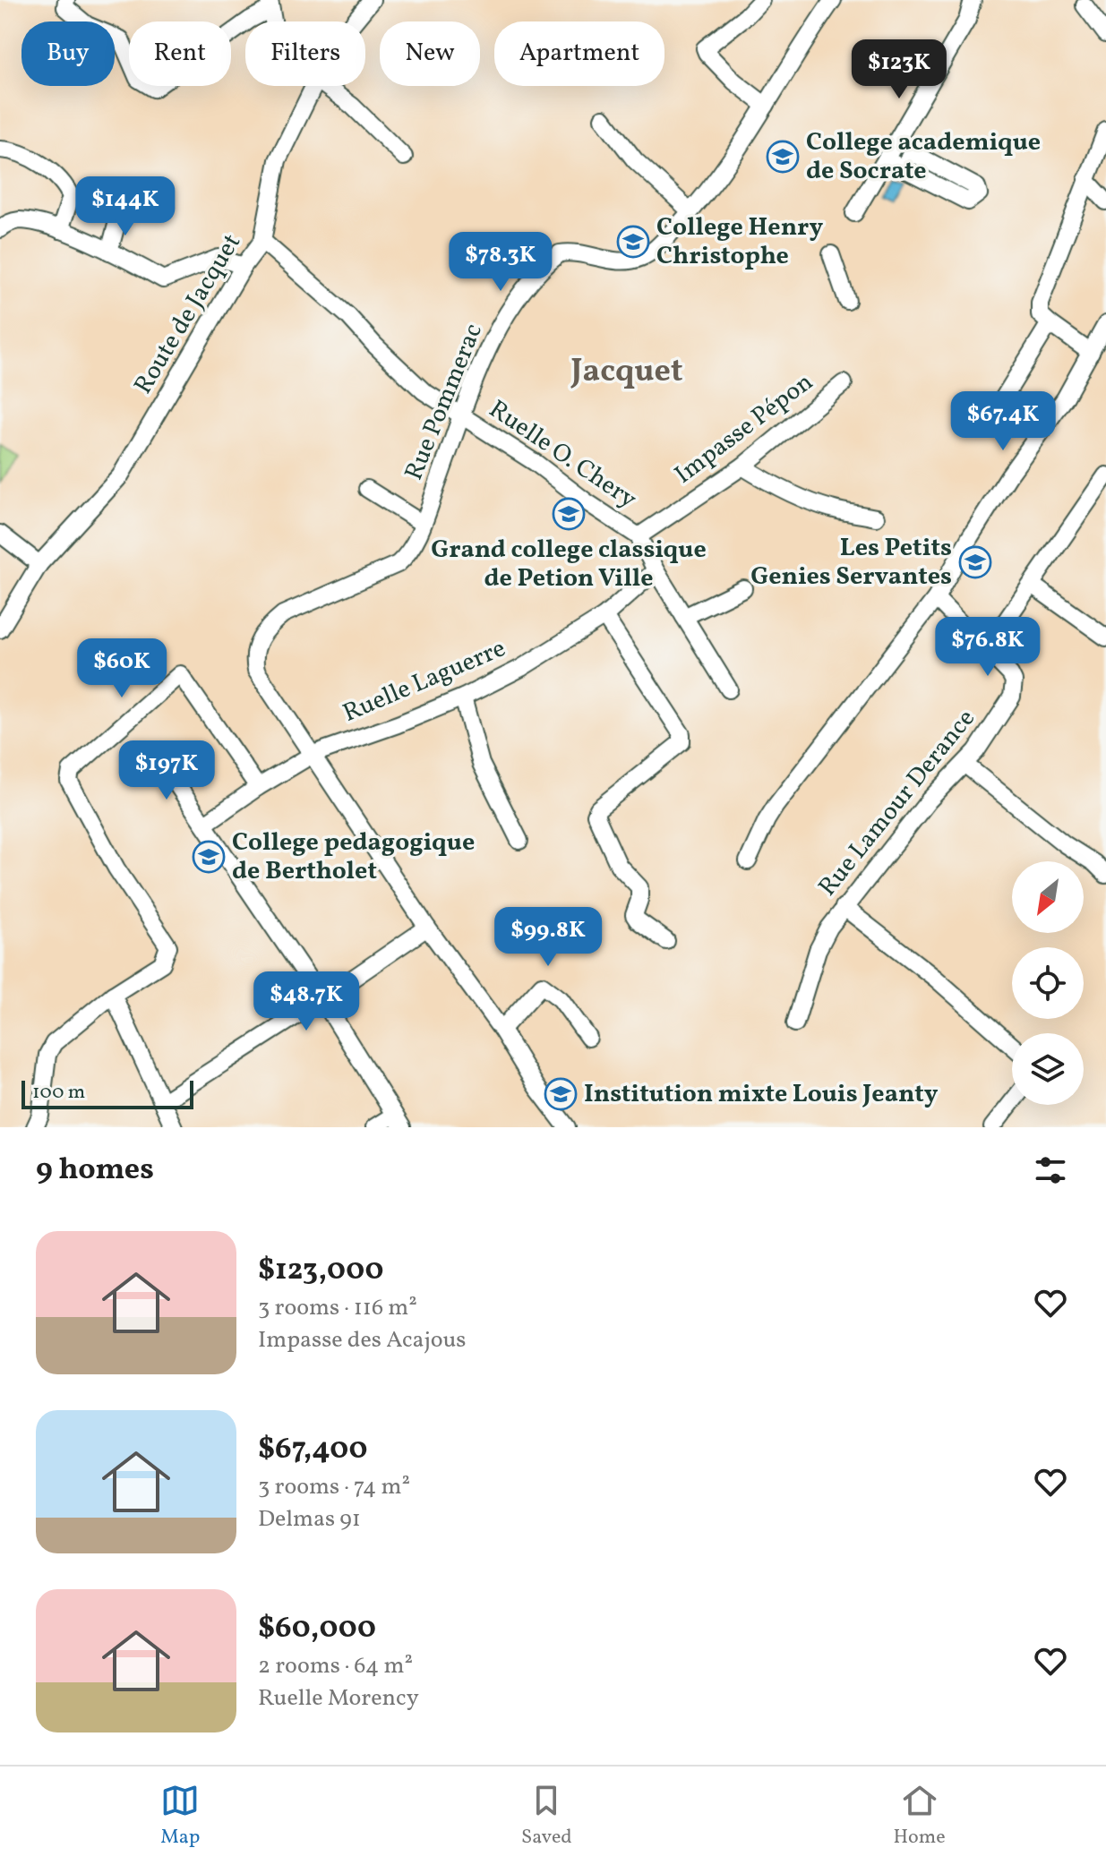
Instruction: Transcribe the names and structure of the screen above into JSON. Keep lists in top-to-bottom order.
{
  "streets": {
    "street": [
      "Route de Jacquet",
      "Rue Pommerac",
      "Impasse Pépon",
      "Ruelle O. Chery",
      "Ruelle Laguerre",
      "Rue Lamour Derance"
    ]
  },
  "crossings": [
    ["Route de Jacquet", "Ruelle O. Chery"],
    ["Rue Pommerac", "Ruelle O. Chery"],
    ["Rue Pommerac", "Ruelle Laguerre"],
    ["Impasse Pépon", "Ruelle O. Chery"],
    ["Ruelle O. Chery", "Ruelle Laguerre"]
  ],
  "districts": ["Jacquet"],
  "places": {
    "school or university": [
      "College academique de Socrate",
      "College Henry Christophe",
      "Grand college classique de Petion Ville",
      "Les Petits Genies Servantes",
      "College pedagogique de Bertholet",
      "Institution mixte Louis Jeanty"
    ]
  },
  "scale_bar": "100 m",
  "north": "bottom left",
  "page": {
    "chip": [
      "Buy",
      "Rent",
      "Filters",
      "New",
      "Apartment"
    ],
    "price": [
      "$123K",
      "$144K",
      "$78.3K",
      "$67.4K",
      "$76.8K",
      "$60K",
      "$197K",
      "$99.8K",
      "$48.7K"
    ],
    "scale": "100 m",
    "heading": "9 homes",
    "list": [
      {
        "name": "$123,000",
        "note": "3 rooms · 116 m² · Impasse des Acajous"
      },
      {
        "name": "$67,400",
        "note": "3 rooms · 74 m² · Delmas 91"
      },
      {
        "name": "$60,000",
        "note": "2 rooms · 64 m² · Ruelle Morency"
      }
    ],
    "tabs": ["Map", "Saved", "Home"]
  }
}
